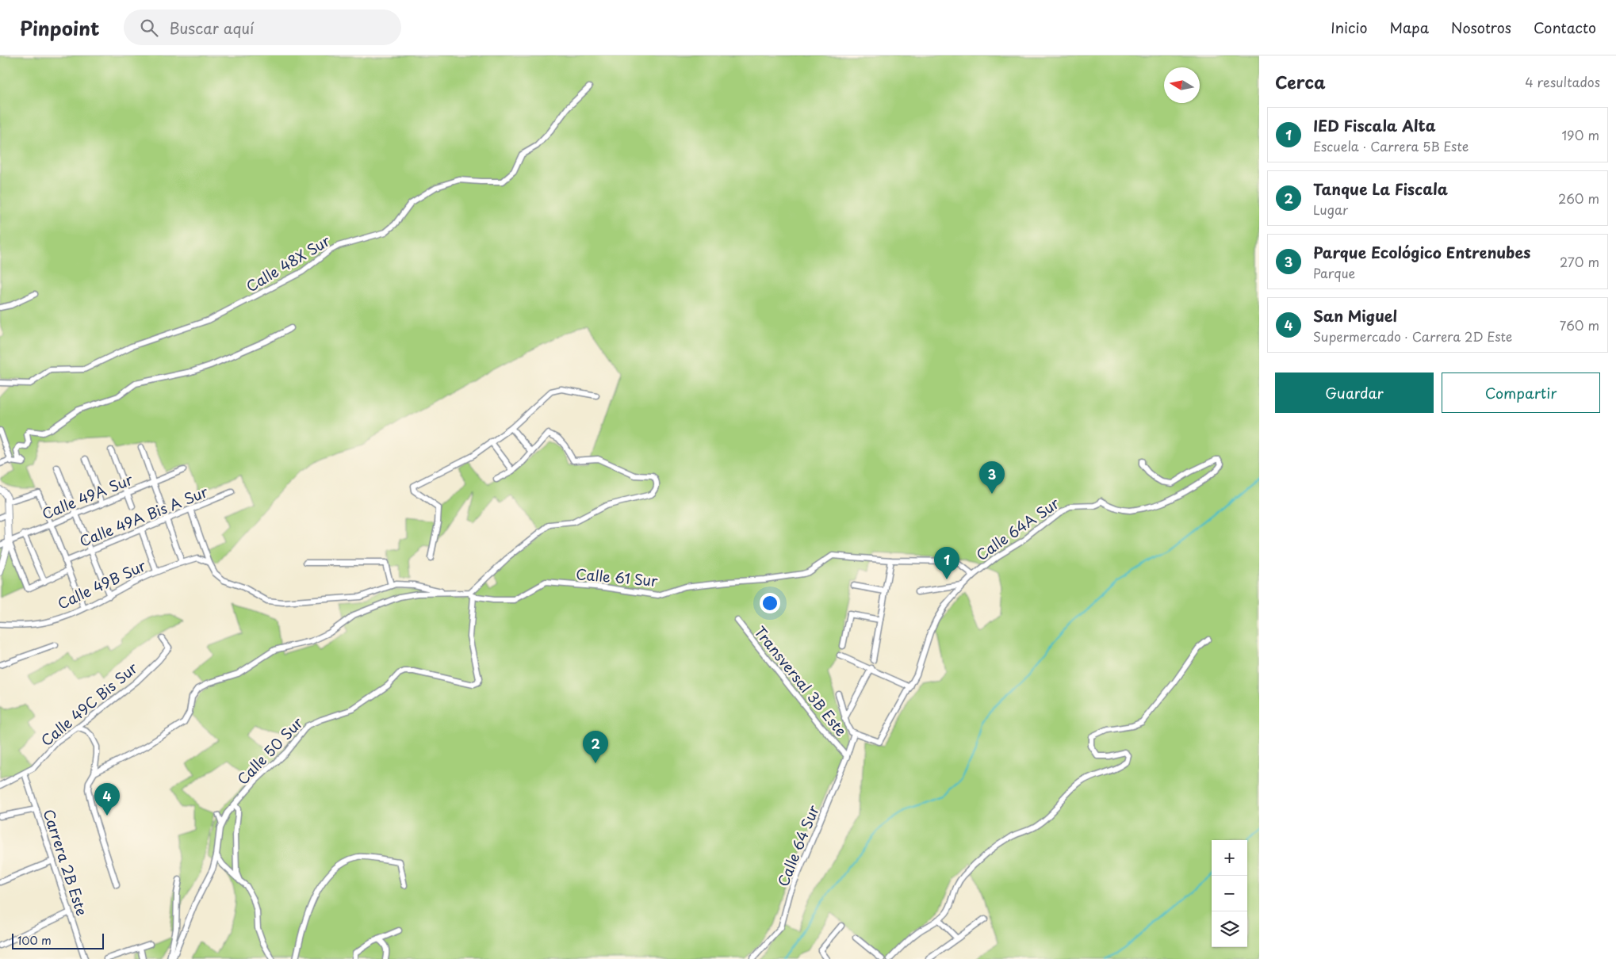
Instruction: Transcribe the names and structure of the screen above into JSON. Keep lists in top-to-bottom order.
{
  "streets": {
    "street": [
      "Calle 48X Sur",
      "Calle 49A Sur",
      "Calle 49A Bis A Sur",
      "Calle 64A Sur",
      "Calle 61 Sur",
      "Calle 49B Sur",
      "Transversal 3B Este",
      "Calle 49C Bis Sur",
      "Calle 50 Sur",
      "Calle 64 Sur",
      "Carrera 2B Este"
    ]
  },
  "crossings": [
    ["Calle 49A Sur", "Calle 49B Sur"],
    ["Calle 64A Sur", "Calle 64 Sur"],
    ["Calle 61 Sur", "Calle 50 Sur"],
    ["Transversal 3B Este", "Calle 64 Sur"],
    ["Calle 49C Bis Sur", "Carrera 2B Este"]
  ],
  "scale_bar": "100 m",
  "north": "left",
  "page": {
    "header": "Pinpoint",
    "search": "Buscar aquí",
    "nav": [
      "Inicio",
      "Mapa",
      "Nosotros",
      "Contacto"
    ],
    "heading": ["Cerca", "4 resultados"],
    "list": [
      {
        "mark": "1",
        "name": "IED Fiscala Alta",
        "note": "Escuela · Carrera 5B Este",
        "value": "190 m"
      },
      {
        "mark": "2",
        "name": "Tanque La Fiscala",
        "note": "Lugar",
        "value": "260 m"
      },
      {
        "mark": "3",
        "name": "Parque Ecológico Entrenubes",
        "note": "Parque",
        "value": "270 m"
      },
      {
        "mark": "4",
        "name": "San Miguel",
        "note": "Supermercado · Carrera 2D Este",
        "value": "760 m"
      }
    ],
    "buttons": ["Guardar", "Compartir"],
    "pins": [
      "3",
      "1",
      "2",
      "4"
    ],
    "map_buttons": ["+", "−"],
    "scale": "100 m"
  }
}
